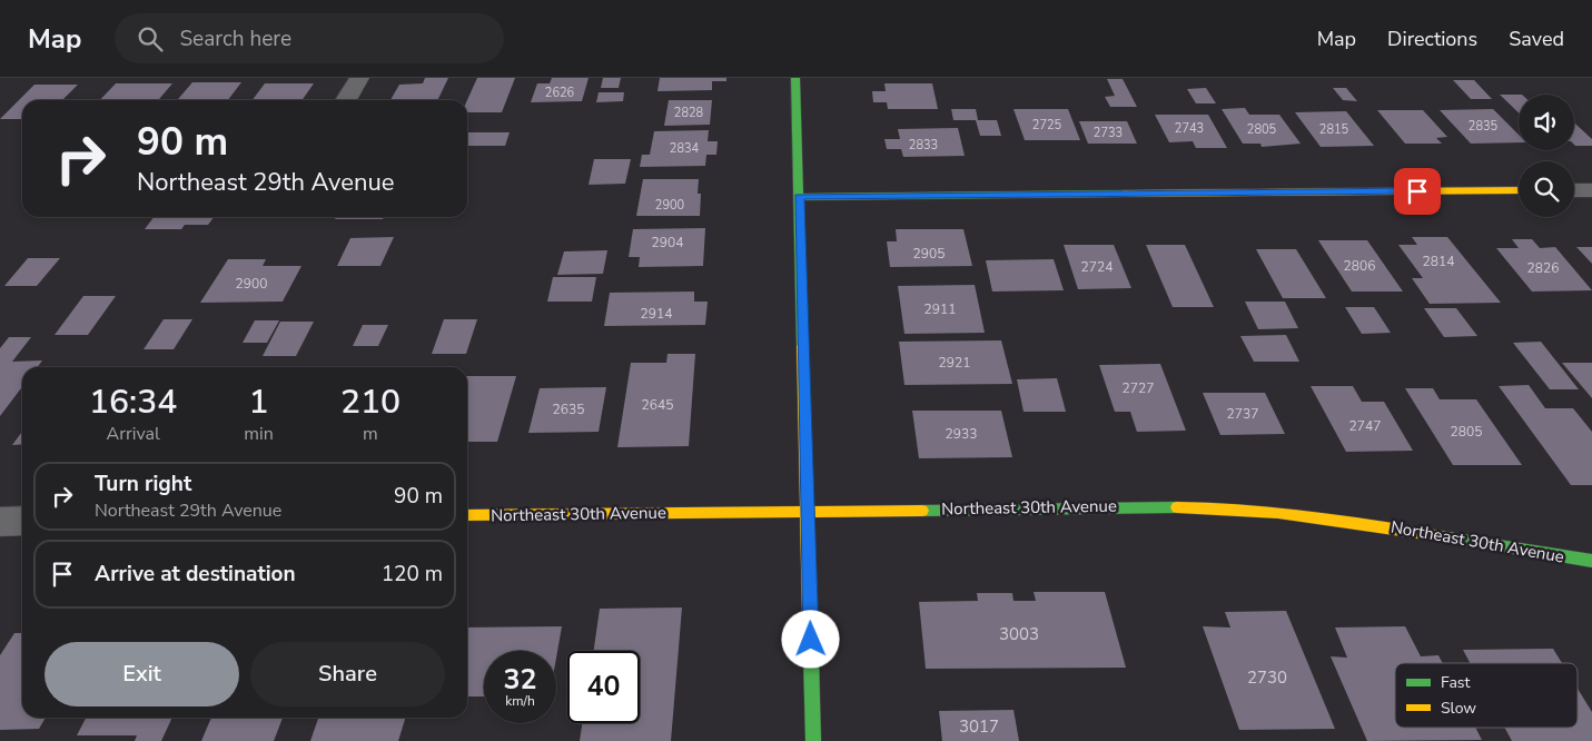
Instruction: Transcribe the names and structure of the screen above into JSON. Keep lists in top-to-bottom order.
{
  "streets": {
    "street": ["Northeast 30th Avenue"]
  },
  "house_numbers": [
    "2626",
    "2828",
    "2725",
    "2835",
    "2743",
    "2805",
    "2815",
    "2733",
    "2833",
    "2834",
    "2900",
    "2904",
    "2905",
    "2814",
    "2806",
    "2724",
    "2826",
    "2900",
    "2911",
    "2914",
    "2921",
    "2727",
    "2645",
    "2635",
    "2737",
    "2747",
    "2805",
    "2933",
    "3003",
    "2730",
    "3017"
  ],
  "legend": ["Fast", "Slow"],
  "page": {
    "header": "Map",
    "search": "Search here",
    "nav": ["Map", "Directions", "Saved"],
    "turn": ["90 m", "Northeast 29th Avenue"],
    "eta": [
      "16:34",
      "Arrival",
      "1",
      "min",
      "210",
      "m"
    ],
    "list": [
      {
        "name": "Turn right",
        "note": "Northeast 29th Avenue",
        "value": "90 m"
      },
      {
        "name": "Arrive at destination",
        "value": "120 m"
      }
    ],
    "buttons": ["Exit", "Share"],
    "speed": "32 km/h",
    "limit": "40"
  }
}
